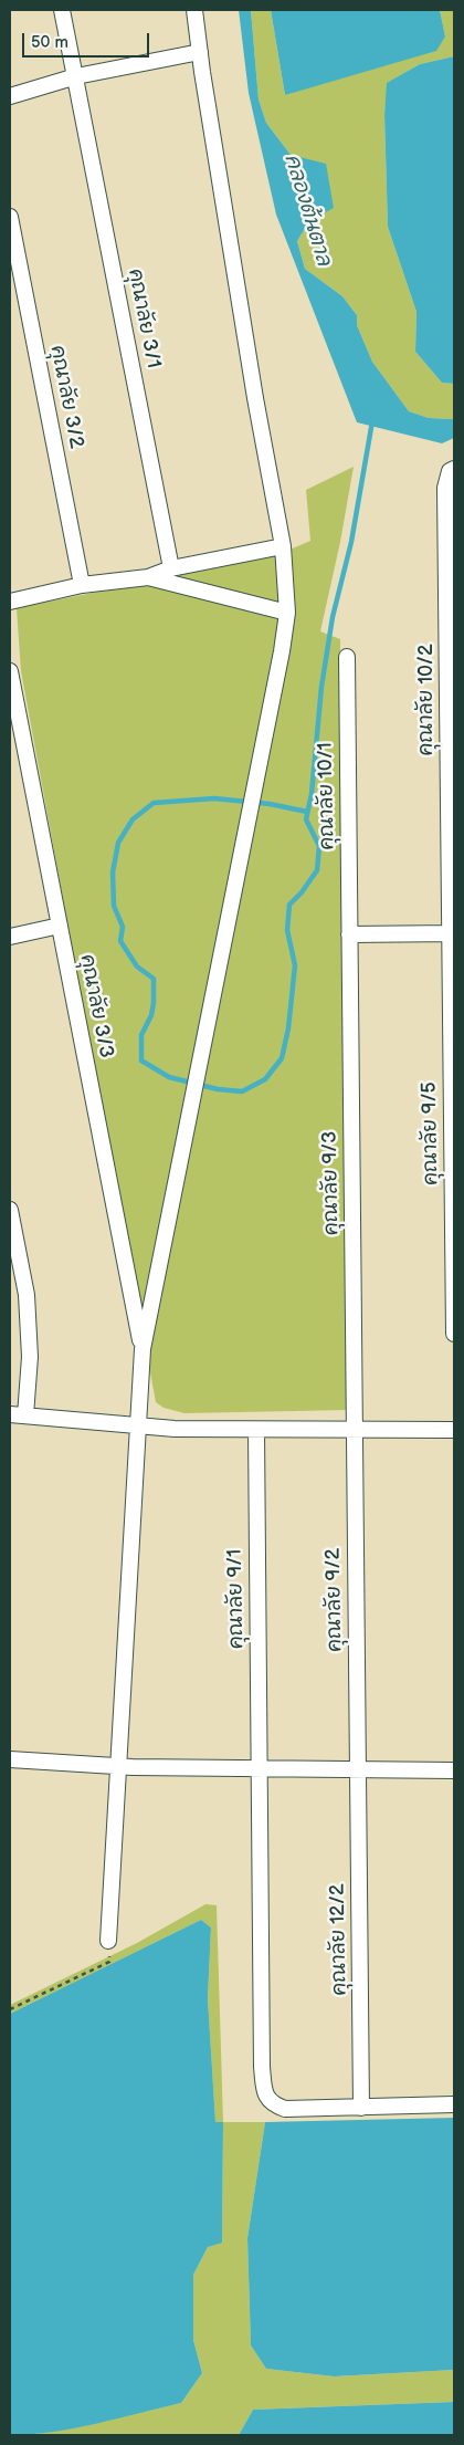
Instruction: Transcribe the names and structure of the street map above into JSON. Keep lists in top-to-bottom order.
{
  "streets": {
    "street": [
      "คุณาลัย 3/1",
      "คุณาลัย 3/2",
      "คุณาลัย 10/2",
      "คุณาลัย 10/1",
      "คุณาลัย 3/3",
      "คุณาลัย 9/5",
      "คุณาลัย 9/3",
      "คุณาลัย 9/1",
      "คุณาลัย 9/2",
      "คุณาลัย 12/2"
    ]
  },
  "crossings": [
    ["คุณาลัย 10/2", "คุณาลัย 9/5"],
    ["คุณาลัย 10/1", "คุณาลัย 9/3"],
    ["คุณาลัย 9/3", "คุณาลัย 9/2"],
    ["คุณาลัย 9/1", "คุณาลัย 12/2"],
    ["คุณาลัย 9/2", "คุณาลัย 12/2"]
  ],
  "water": ["คลองต้นตาล"],
  "scale_bar": "50 m"
}
